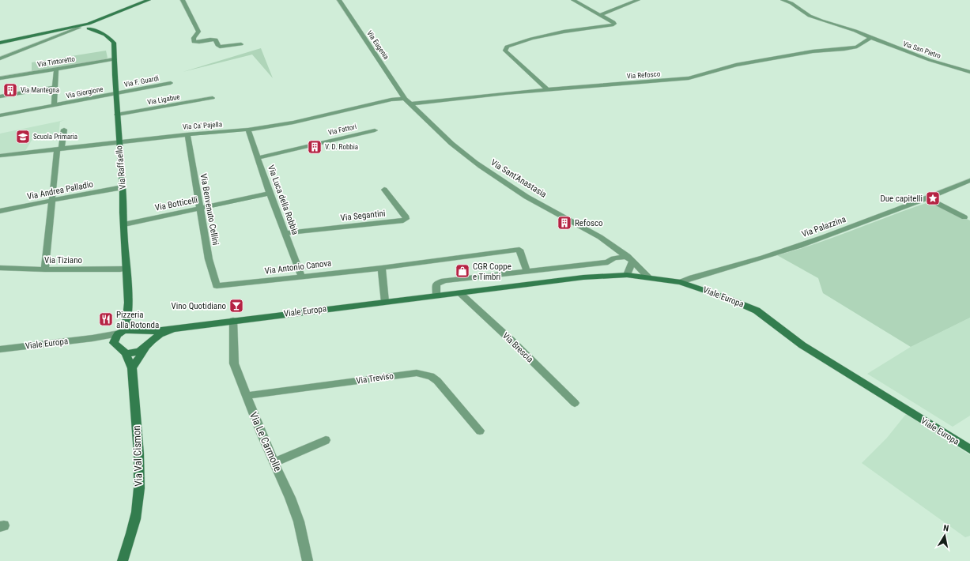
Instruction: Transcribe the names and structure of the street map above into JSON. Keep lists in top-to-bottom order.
{
  "streets": {
    "main road": ["Via Raffaello", "Viale Europa", "Via Val Cismon"],
    "street": [
      "Via Eugenia",
      "Via San Pietro",
      "Via Tintoretto",
      "Via Refosco",
      "Via F. Guardi",
      "Via Giorgione",
      "Via Ligabue",
      "Via Ca' Pajella",
      "Via Fattori",
      "Via Sant'Anastasia",
      "Via Andrea Palladio",
      "Via Luca della Robbia",
      "Via Botticelli",
      "Via Benvenuto Cellini",
      "Via Segantini",
      "Via Palazzina",
      "Via Tiziano",
      "Via Antonio Canova",
      "Via Brescia",
      "Via Treviso",
      "Via Le Carmolle"
    ]
  },
  "crossings": [
    ["Via Eugenia", "Via Ca' Pajella"],
    ["Via Eugenia", "Via Sant'Anastasia"],
    ["Via San Pietro", "Via Refosco"],
    ["Via Tintoretto", "Via Raffaello"],
    ["Via Refosco", "Via Sant'Anastasia"],
    ["Via F. Guardi", "Via Giorgione"],
    ["Via F. Guardi", "Via Raffaello"],
    ["Via Giorgione", "Via Raffaello"],
    ["Via Ligabue", "Via Raffaello"],
    ["Via Ca' Pajella", "Via Raffaello"],
    ["Via Ca' Pajella", "Via Sant'Anastasia"],
    ["Via Ca' Pajella", "Via Luca della Robbia"],
    ["Via Ca' Pajella", "Via Benvenuto Cellini"],
    ["Via Fattori", "Via Luca della Robbia"],
    ["Via Raffaello", "Via Andrea Palladio"],
    ["Via Raffaello", "Via Botticelli"],
    ["Via Raffaello", "Via Tiziano"],
    ["Via Raffaello", "Viale Europa"],
    ["Via Raffaello", "Via Val Cismon"],
    ["Via Sant'Anastasia", "Viale Europa"],
    ["Via Luca della Robbia", "Via Botticelli"],
    ["Via Luca della Robbia", "Via Segantini"],
    ["Via Luca della Robbia", "Via Antonio Canova"],
    ["Via Botticelli", "Via Benvenuto Cellini"],
    ["Via Benvenuto Cellini", "Via Antonio Canova"],
    ["Via Palazzina", "Viale Europa"],
    ["Viale Europa", "Via Brescia"],
    ["Viale Europa", "Via Le Carmolle"],
    ["Viale Europa", "Via Val Cismon"],
    ["Via Treviso", "Via Le Carmolle"]
  ],
  "places": {
    "building": ["Via Mantegna", "V. D. Robbia", "Refosco"],
    "school or university": ["Scuola Primaria"],
    "place": ["Due capitelli"],
    "shop": ["CGR Coppe e Timbri"],
    "bar": ["Vino Quotidiano"],
    "restaurant": ["Pizzeria alla Rotonda"]
  },
  "north": "top"
}
